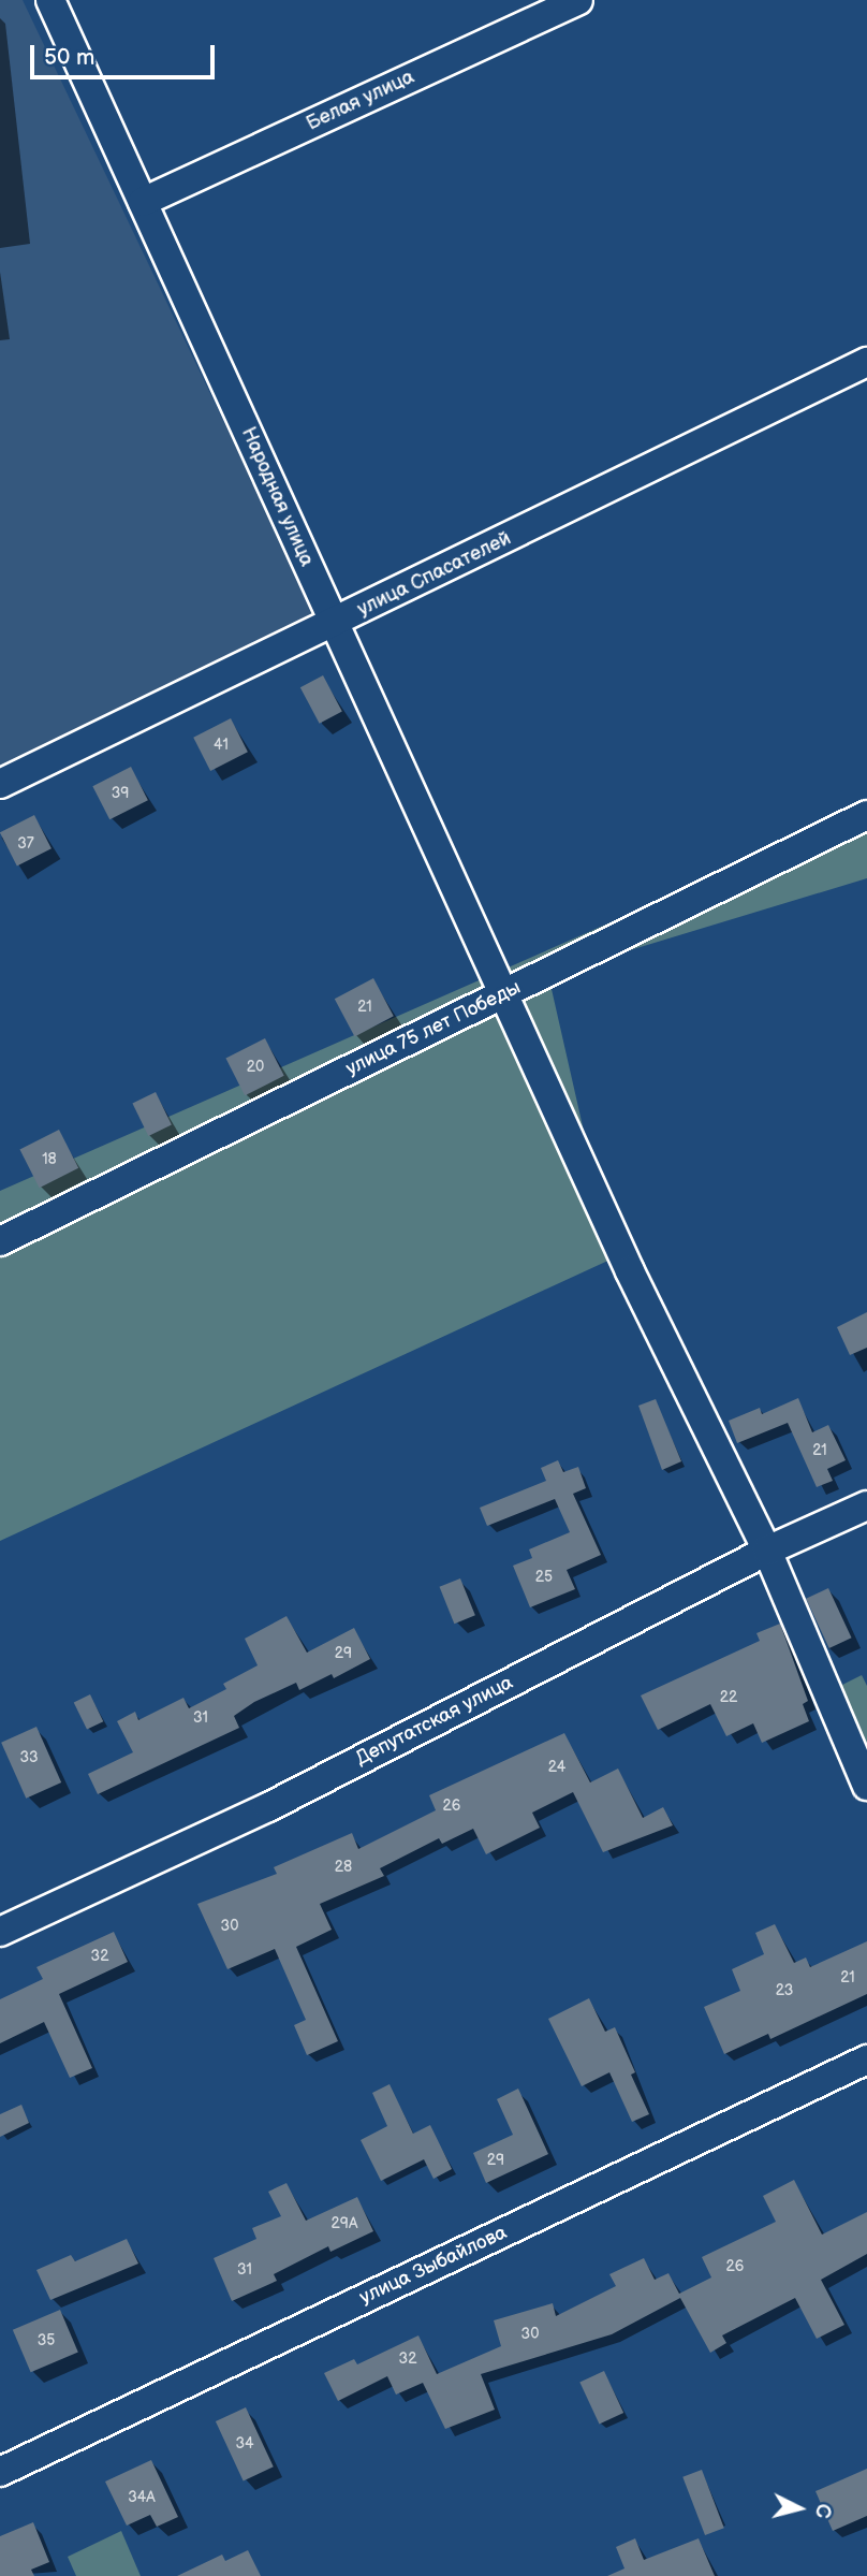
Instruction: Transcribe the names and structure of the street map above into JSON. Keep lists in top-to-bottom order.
{
  "streets": {
    "street": [
      "Белая улица",
      "Народная улица",
      "улица Спасателей",
      "улица 75 лет Победы",
      "Депутатская улица",
      "улица Зыбайлова"
    ]
  },
  "crossings": [
    ["Белая улица", "Народная улица"],
    ["Народная улица", "улица Спасателей"],
    ["Народная улица", "улица 75 лет Победы"],
    ["Народная улица", "Депутатская улица"]
  ],
  "house_numbers": [
    "41",
    "39",
    "37",
    "21",
    "20",
    "18",
    "21",
    "25",
    "29",
    "22",
    "31",
    "33",
    "24",
    "26",
    "28",
    "30",
    "32",
    "21",
    "23",
    "29",
    "29А",
    "26",
    "31",
    "30",
    "35",
    "32",
    "34",
    "34А"
  ],
  "scale_bar": "50 m",
  "north": "right"
}
